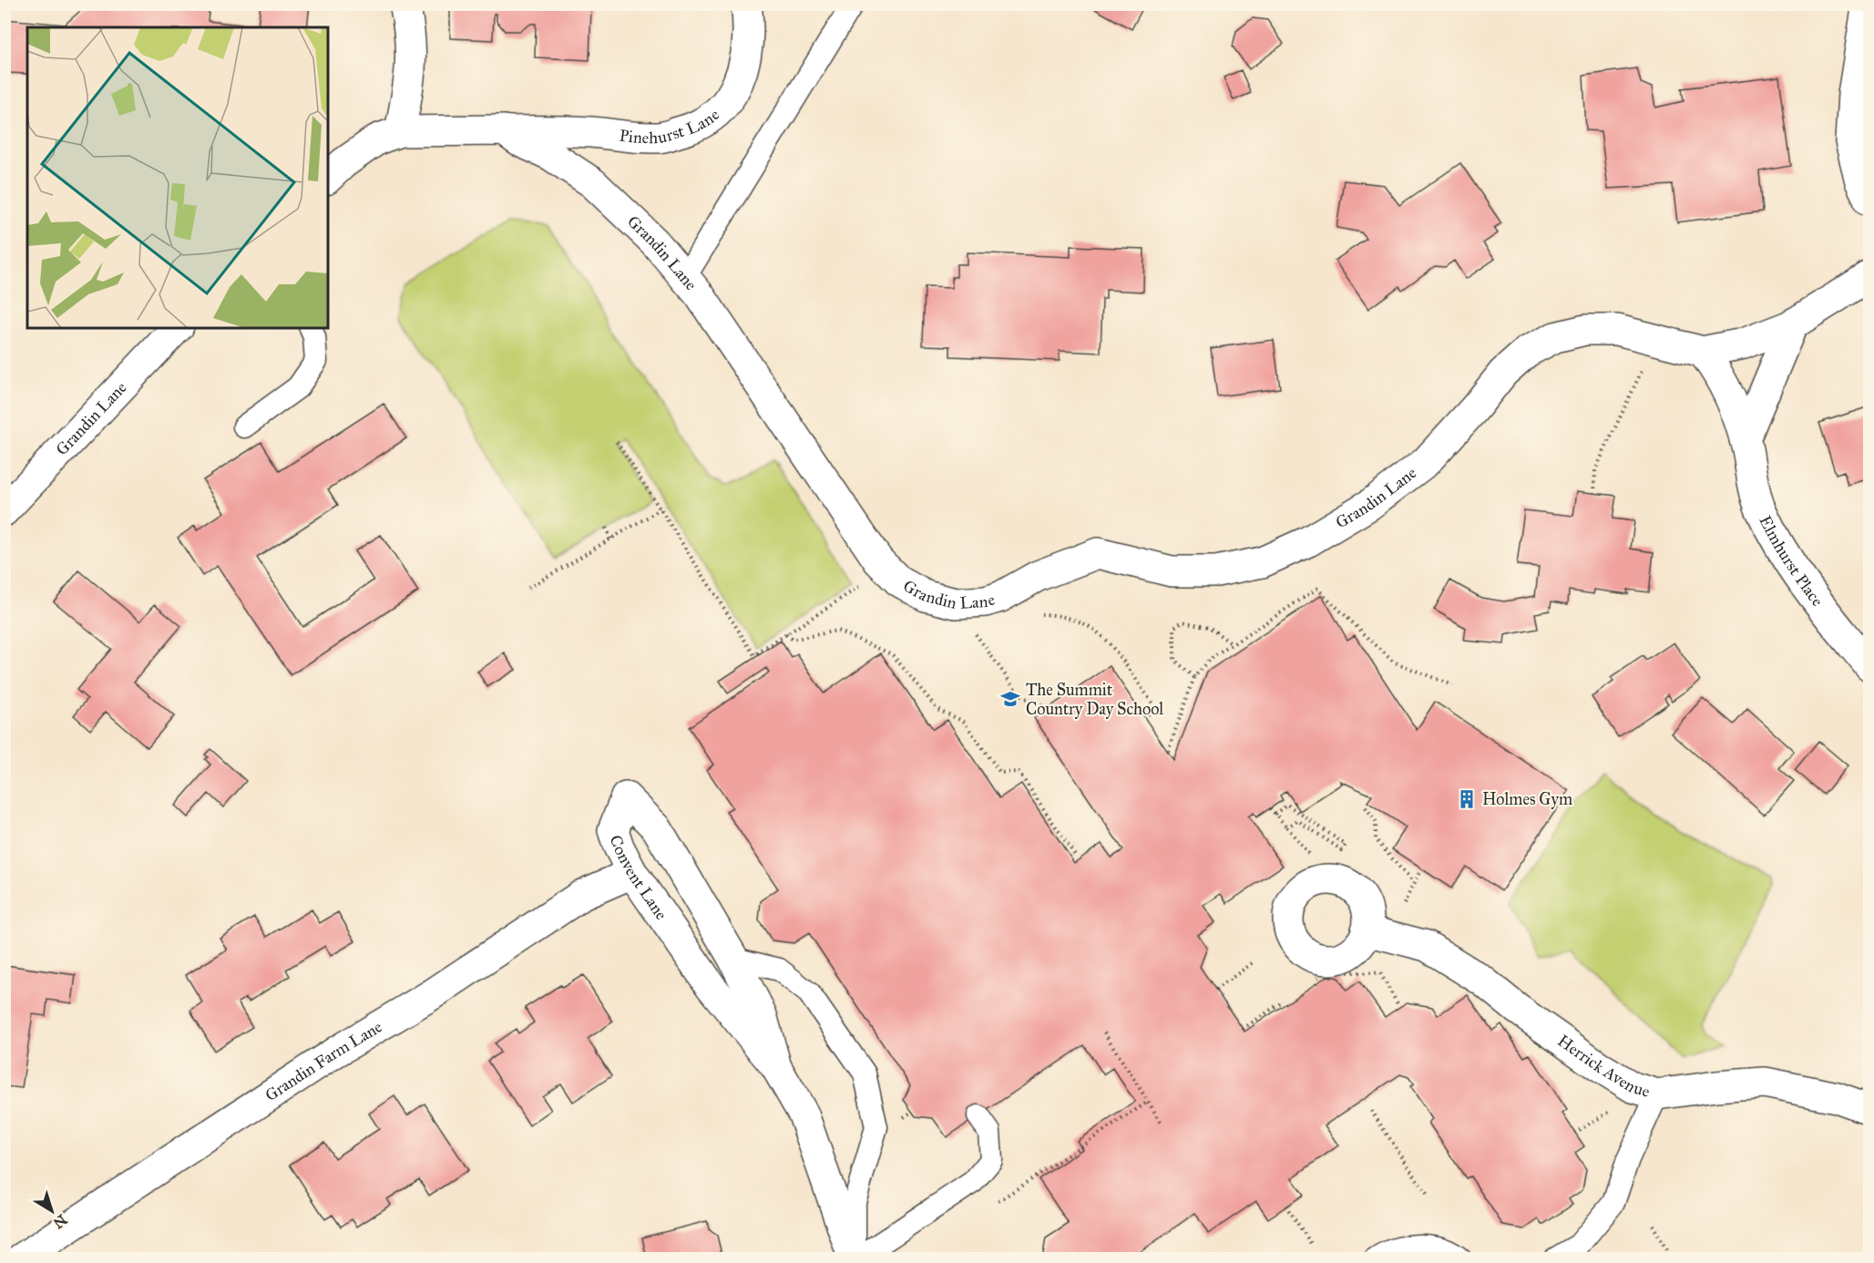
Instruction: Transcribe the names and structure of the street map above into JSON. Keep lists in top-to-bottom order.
{
  "streets": {
    "street": [
      "Pinehurst Lane",
      "Grandin Lane",
      "Elmhurst Place",
      "Convent Lane",
      "Grandin Farm Lane",
      "Herrick Avenue"
    ]
  },
  "crossings": [
    ["Pinehurst Lane", "Grandin Lane"],
    ["Grandin Lane", "Elmhurst Place"],
    ["Convent Lane", "Grandin Farm Lane"]
  ],
  "places": {
    "school or university": ["The Summit Country Day School"],
    "building": ["Holmes Gym"]
  },
  "north": "bottom right"
}
